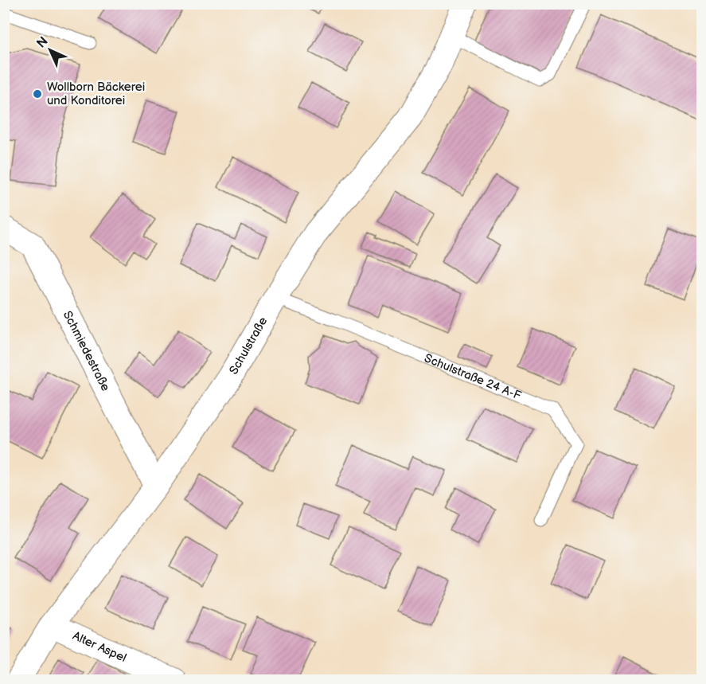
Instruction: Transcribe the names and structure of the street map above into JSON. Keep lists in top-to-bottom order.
{
  "streets": {
    "street": ["Schulstraße", "Schmiedestraße", "Alter Aspel"],
    "lane": ["Schulstraße 24 A-F"]
  },
  "crossings": [
    ["Schulstraße", "Schmiedestraße"],
    ["Schulstraße", "Schulstraße 24 A-F"],
    ["Schulstraße", "Alter Aspel"]
  ],
  "places": ["Wollborn Bäckerei und Konditorei"],
  "north": "top left"
}
